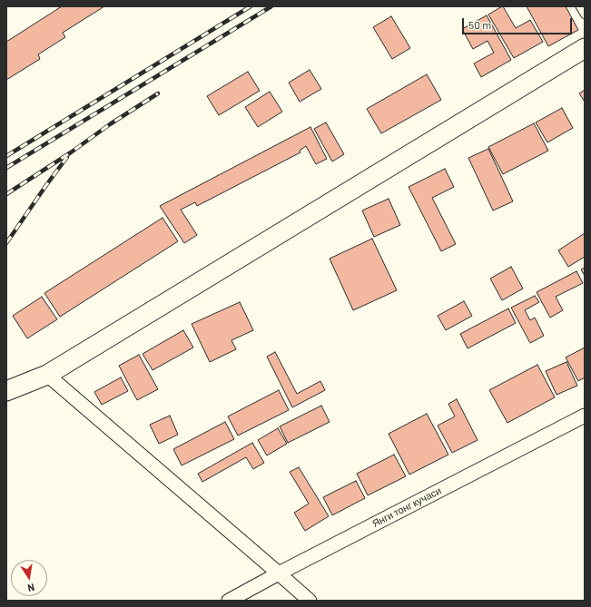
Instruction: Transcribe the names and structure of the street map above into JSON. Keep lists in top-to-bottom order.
{
  "streets": {
    "street": ["Янги тонг кучаси"]
  },
  "scale_bar": "50 m",
  "north": "bottom"
}
